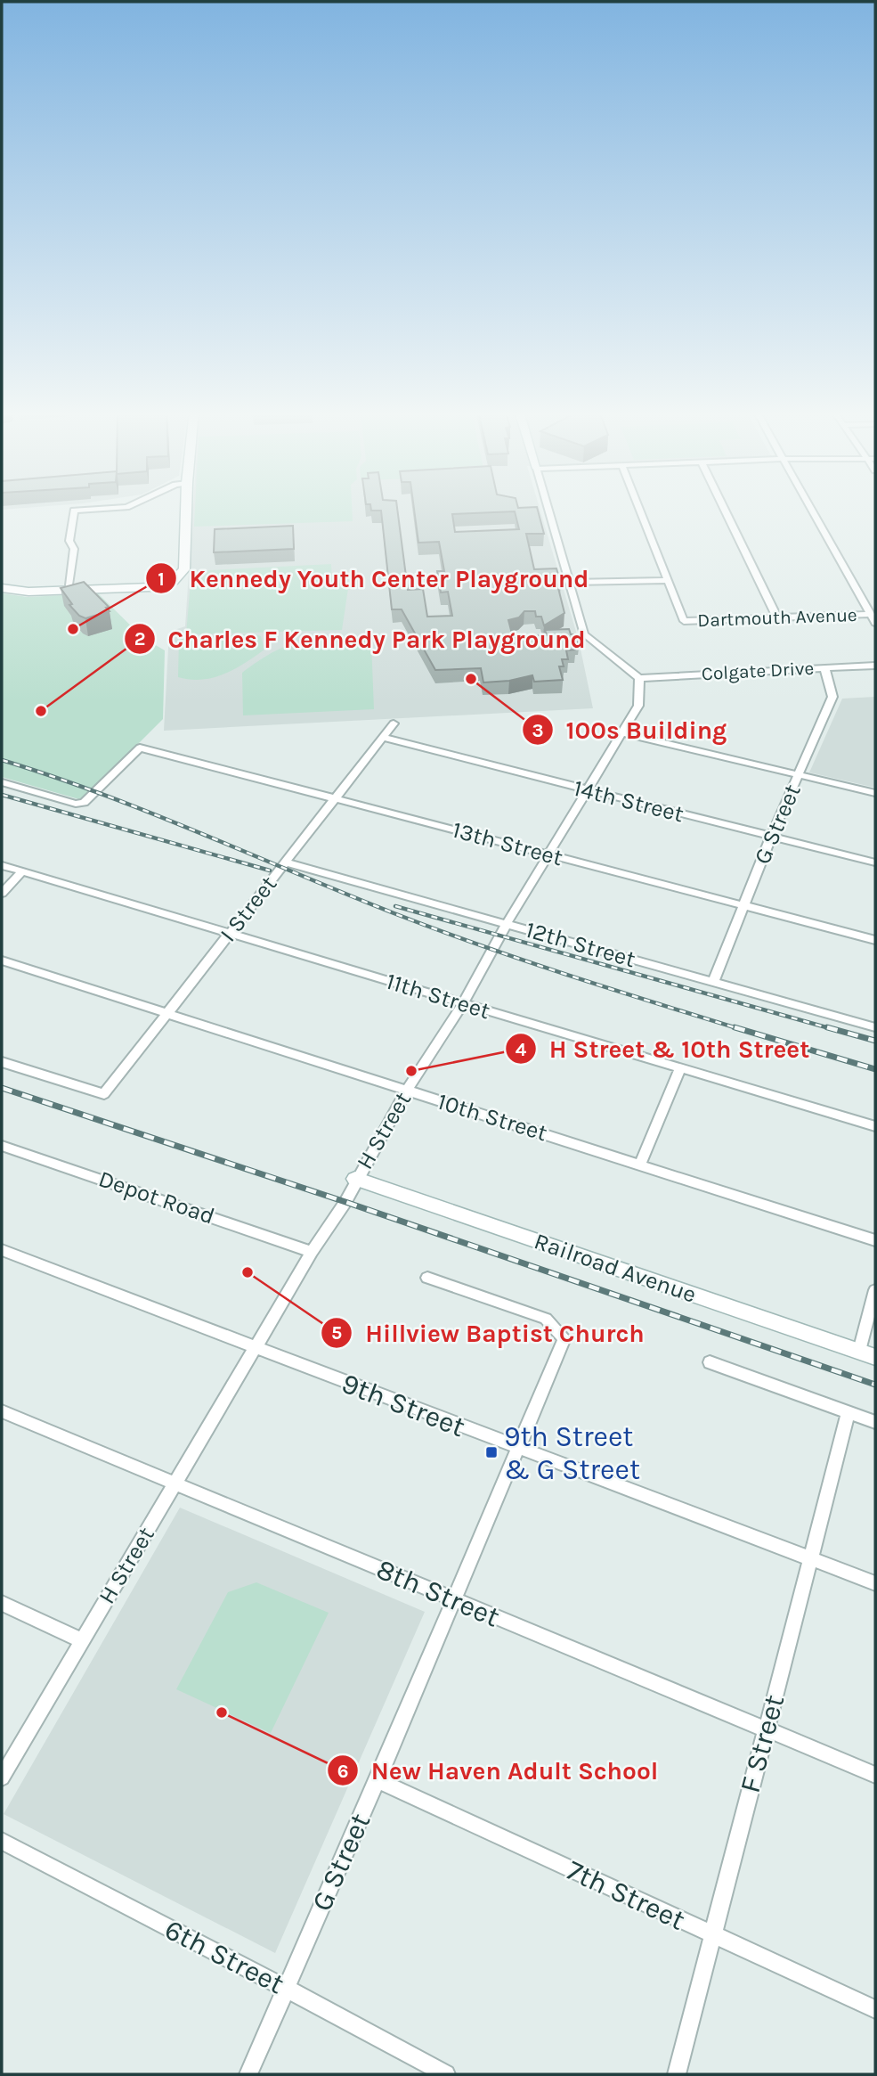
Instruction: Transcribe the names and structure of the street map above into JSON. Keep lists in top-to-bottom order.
{
  "streets": {
    "street": [
      "Dartmouth Avenue",
      "Colgate Drive",
      "14th Street",
      "G Street",
      "13th Street",
      "I Street",
      "12th Street",
      "11th Street",
      "10th Street",
      "H Street",
      "Depot Road",
      "Railroad Avenue",
      "9th Street",
      "8th Street",
      "F Street",
      "7th Street",
      "6th Street"
    ]
  },
  "crossings": [
    ["Colgate Drive", "G Street"],
    ["Colgate Drive", "H Street"],
    ["14th Street", "G Street"],
    ["14th Street", "I Street"],
    ["14th Street", "H Street"],
    ["G Street", "13th Street"],
    ["G Street", "12th Street"],
    ["G Street", "9th Street"],
    ["G Street", "8th Street"],
    ["G Street", "7th Street"],
    ["G Street", "6th Street"],
    ["13th Street", "I Street"],
    ["13th Street", "H Street"],
    ["I Street", "12th Street"],
    ["I Street", "11th Street"],
    ["I Street", "10th Street"],
    ["12th Street", "H Street"],
    ["11th Street", "H Street"],
    ["10th Street", "H Street"],
    ["H Street", "Depot Road"],
    ["H Street", "Railroad Avenue"],
    ["H Street", "9th Street"],
    ["H Street", "8th Street"],
    ["9th Street", "F Street"],
    ["8th Street", "F Street"],
    ["F Street", "7th Street"]
  ],
  "places": {
    "other": [
      "Kennedy Youth Center Playground",
      "100s Building",
      "Charles F Kennedy Park Playground",
      "H Street & 10th Street",
      "Hillview Baptist Church",
      "New Haven Adult School"
    ],
    "transit": ["9th Street & G Street"]
  }
}
